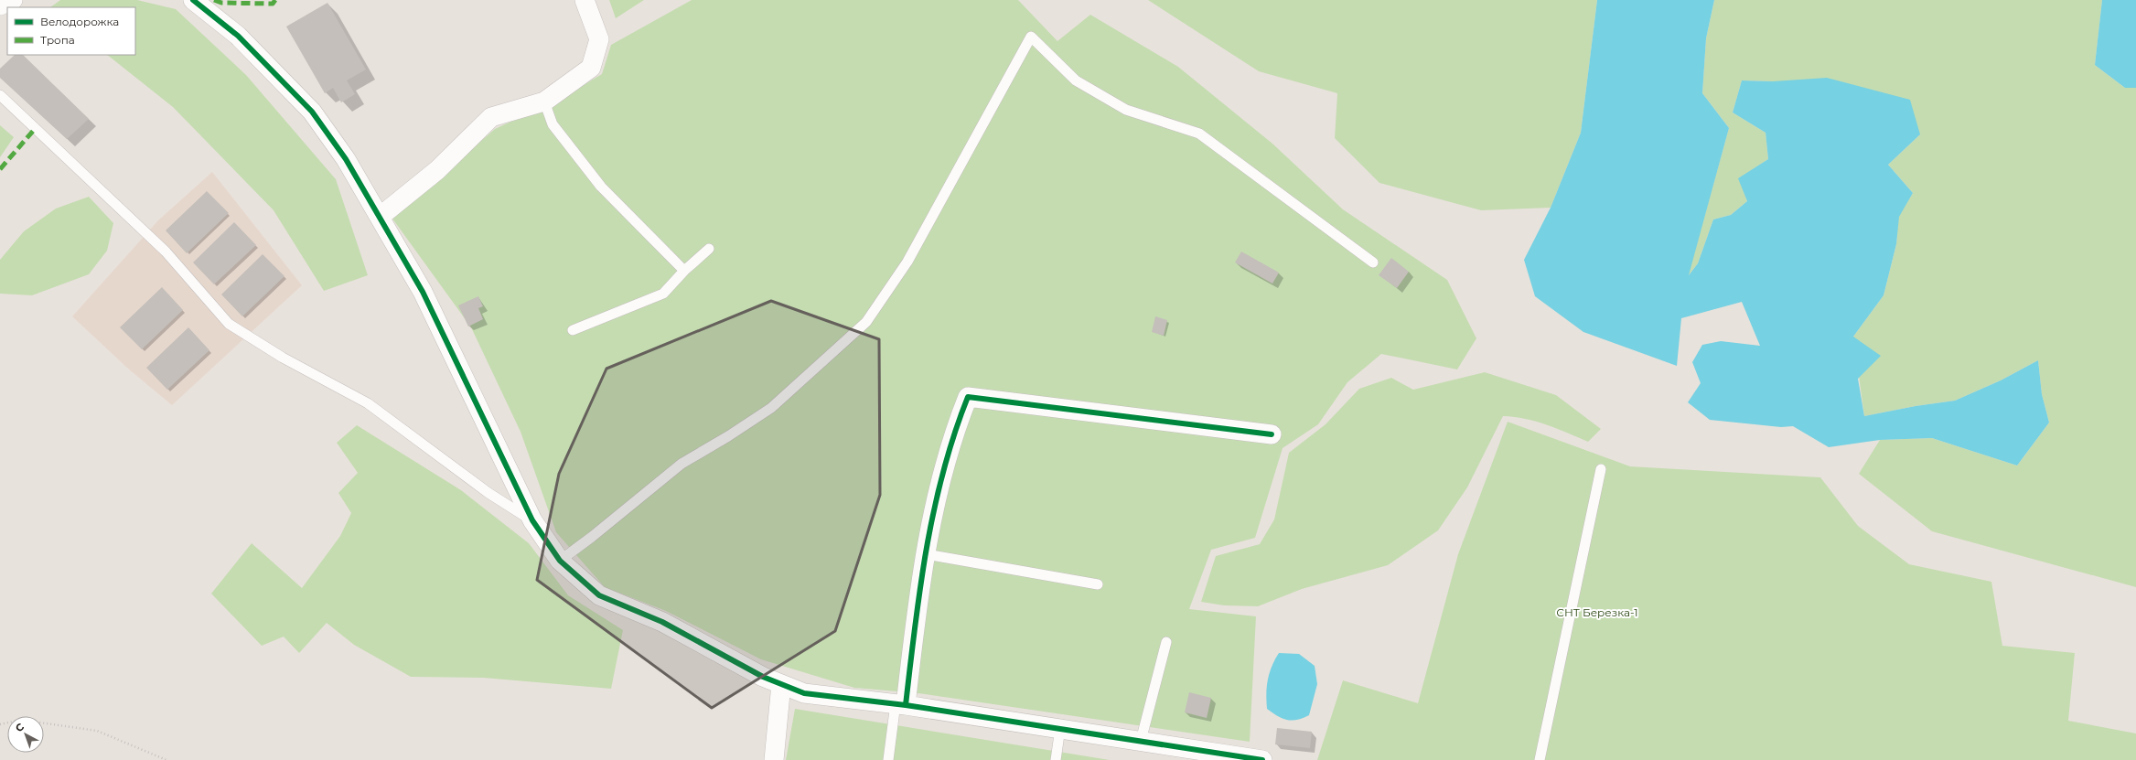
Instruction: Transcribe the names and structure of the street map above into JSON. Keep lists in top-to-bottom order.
{
  "parks": ["СНТ Березка-1"],
  "legend": ["Велодорожка", "Тропа"],
  "north": "top left"
}
